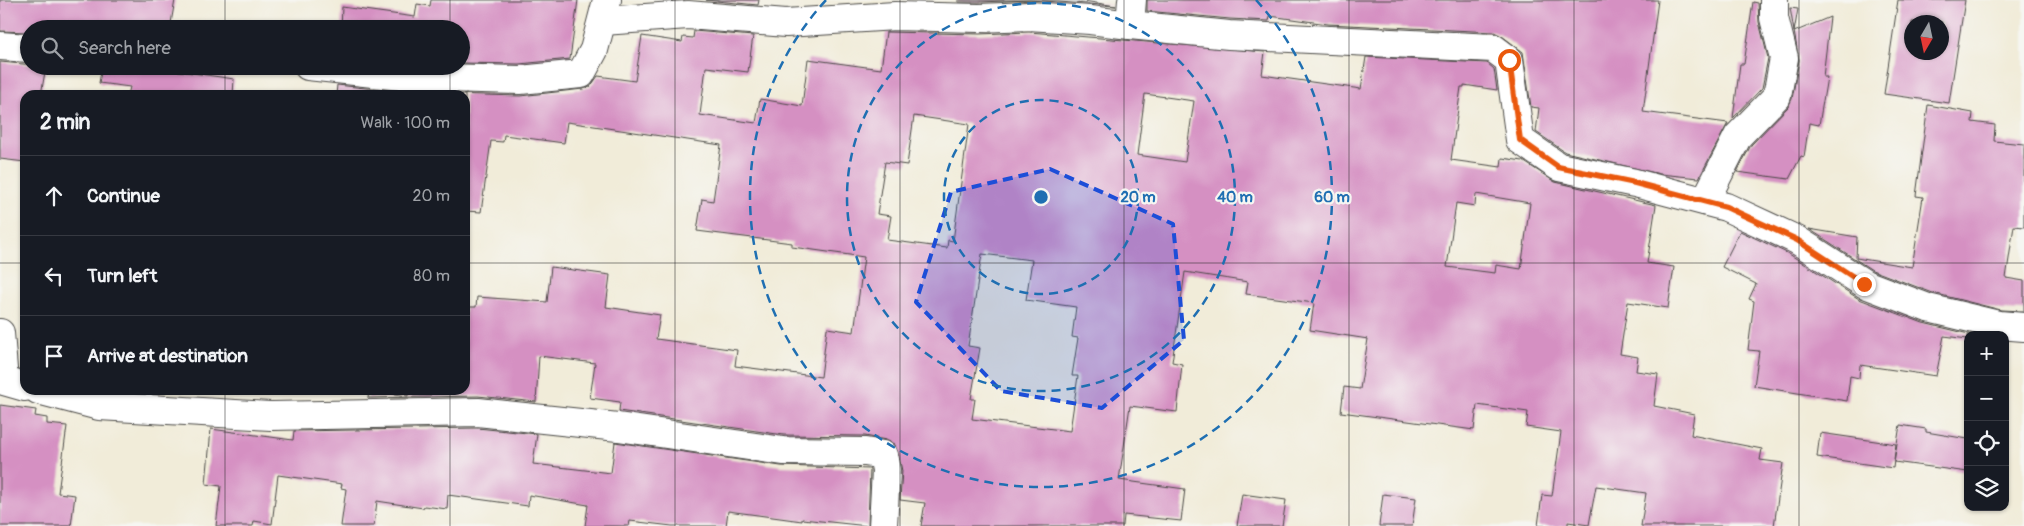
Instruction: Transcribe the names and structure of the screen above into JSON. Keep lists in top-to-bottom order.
{
  "north": "bottom",
  "page": {
    "search": "Search here",
    "heading": ["2 min", "Walk · 100 m"],
    "list": [
      ["Continue", "20 m"],
      ["Turn left", "80 m"],
      "Arrive at destination"
    ],
    "map_buttons": ["+", "−"]
  },
  "rings": ["20 m", "40 m", "60 m"]
}
